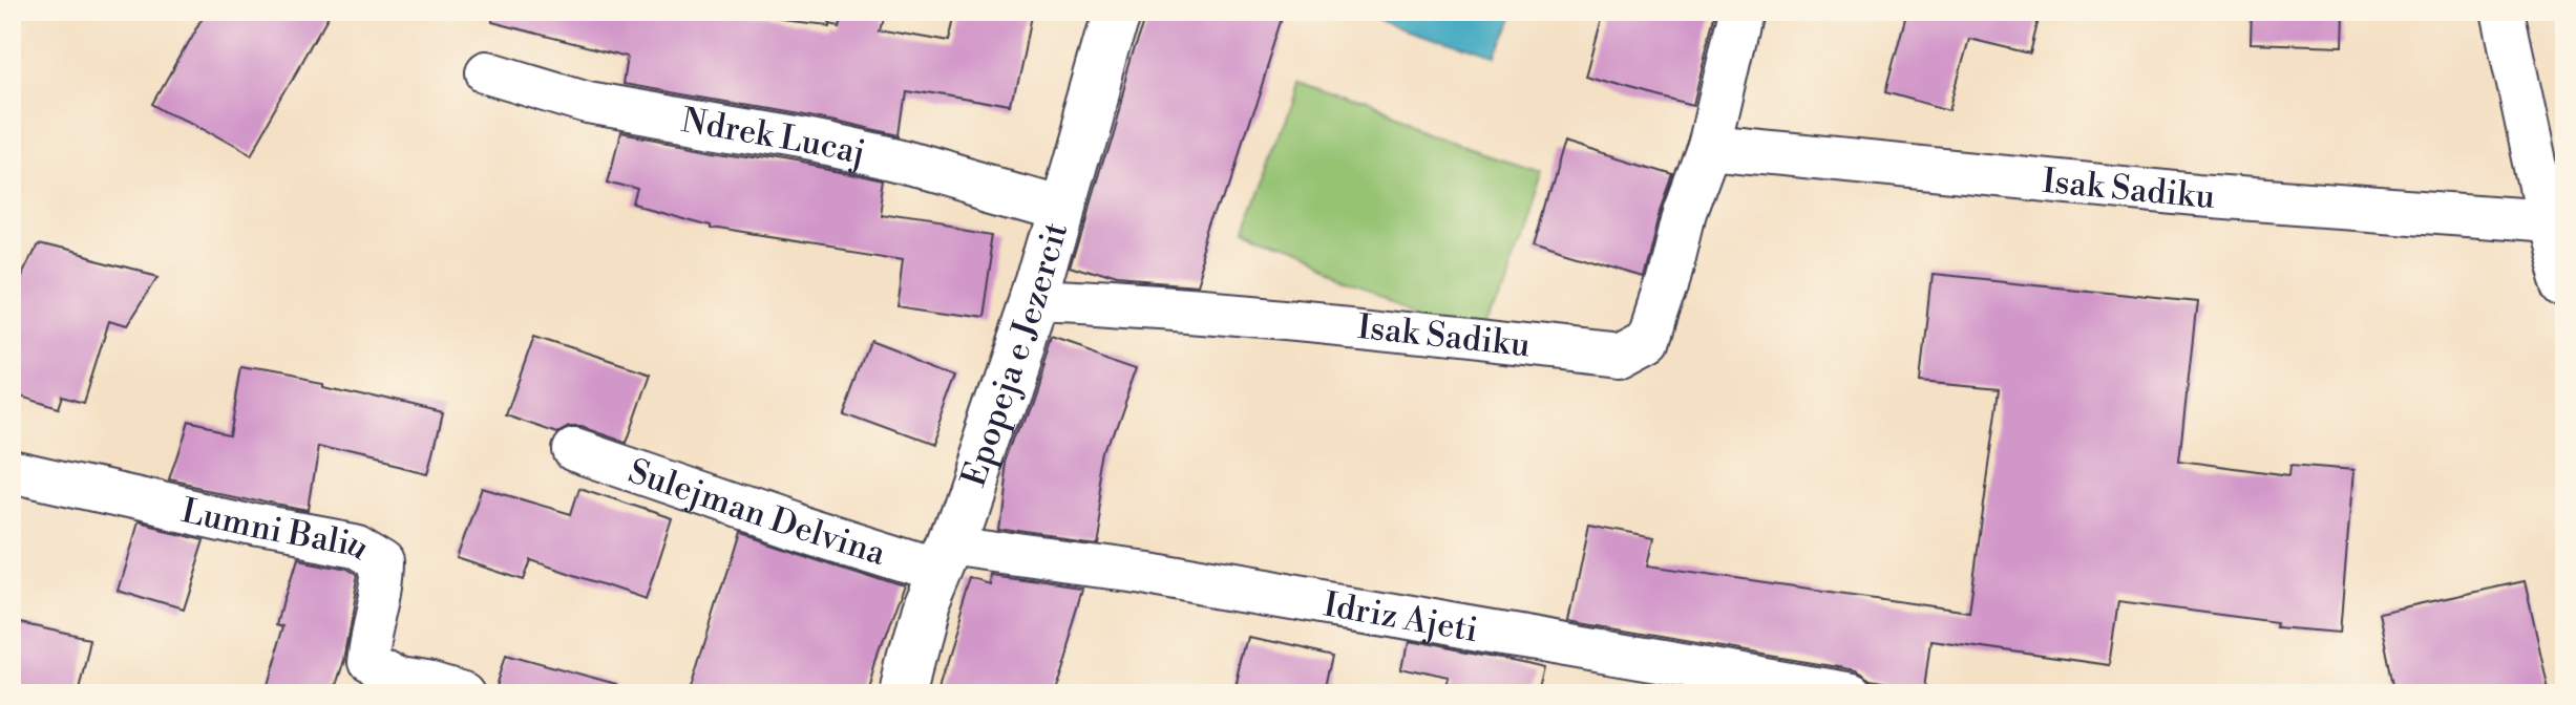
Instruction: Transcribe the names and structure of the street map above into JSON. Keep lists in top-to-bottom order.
{
  "streets": {
    "main road": ["Epopeja e Jezercit"],
    "street": [
      "Ndrek Lucaj",
      "Isak Sadiku",
      "Sulejman Delvina",
      "Lumni Baliu",
      "Idriz Ajeti"
    ]
  },
  "crossings": [
    ["Ndrek Lucaj", "Epopeja e Jezercit"],
    ["Isak Sadiku", "Epopeja e Jezercit"],
    ["Epopeja e Jezercit", "Sulejman Delvina"],
    ["Epopeja e Jezercit", "Idriz Ajeti"],
    ["Sulejman Delvina", "Idriz Ajeti"]
  ]
}
